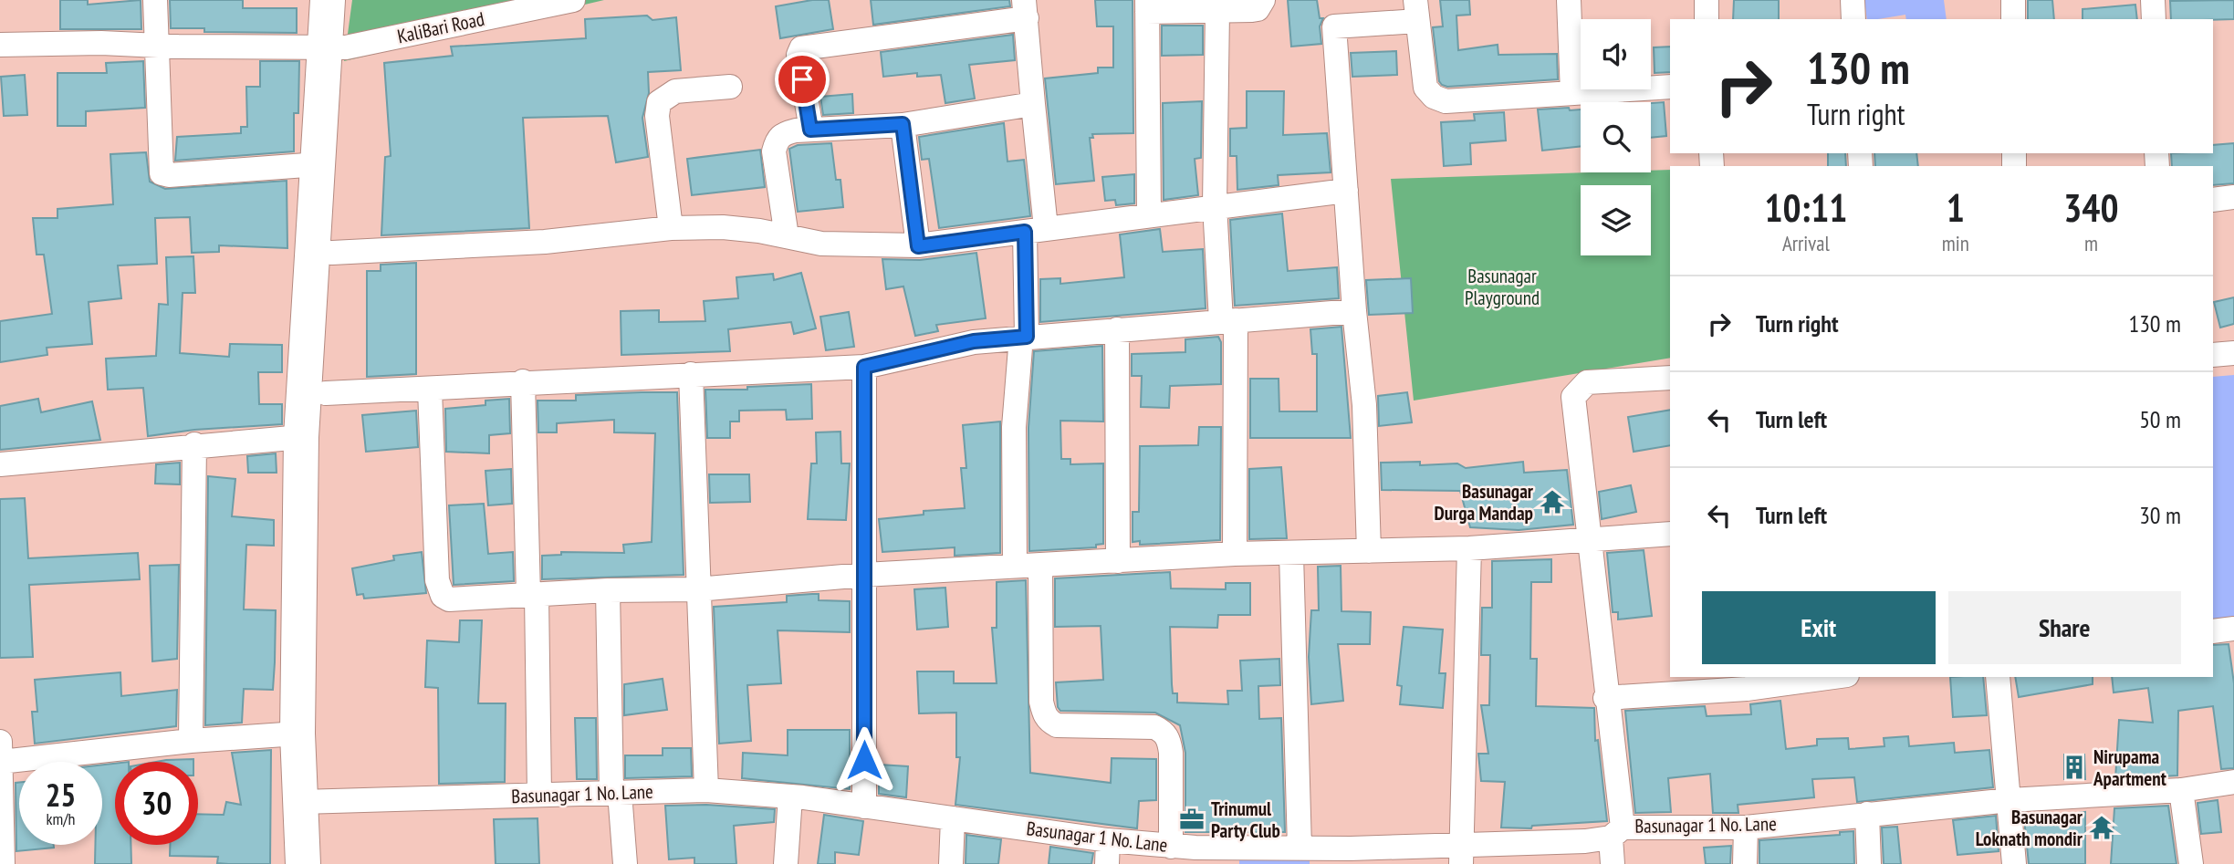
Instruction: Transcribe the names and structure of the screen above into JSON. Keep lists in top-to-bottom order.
{
  "streets": {
    "street": ["KaliBari Road", "Basunagar 1 No. Lane"]
  },
  "parks": ["Basunagar Playground"],
  "places": {
    "temple": ["Basunagar Durga Mandap", "Basunagar Loknath mondir"],
    "building": ["Nirupama Apartment"],
    "office": ["Trinumul Party Club"]
  },
  "page": {
    "turn": ["130 m", "Turn right"],
    "eta": [
      "10:11",
      "Arrival",
      "1",
      "min",
      "340",
      "m"
    ],
    "list": [
      {
        "name": "Turn right",
        "value": "130 m"
      },
      {
        "name": "Turn left",
        "value": "50 m"
      },
      {
        "name": "Turn left",
        "value": "30 m"
      }
    ],
    "buttons": ["Exit", "Share"],
    "speed": "25 km/h",
    "limit": "30"
  }
}
